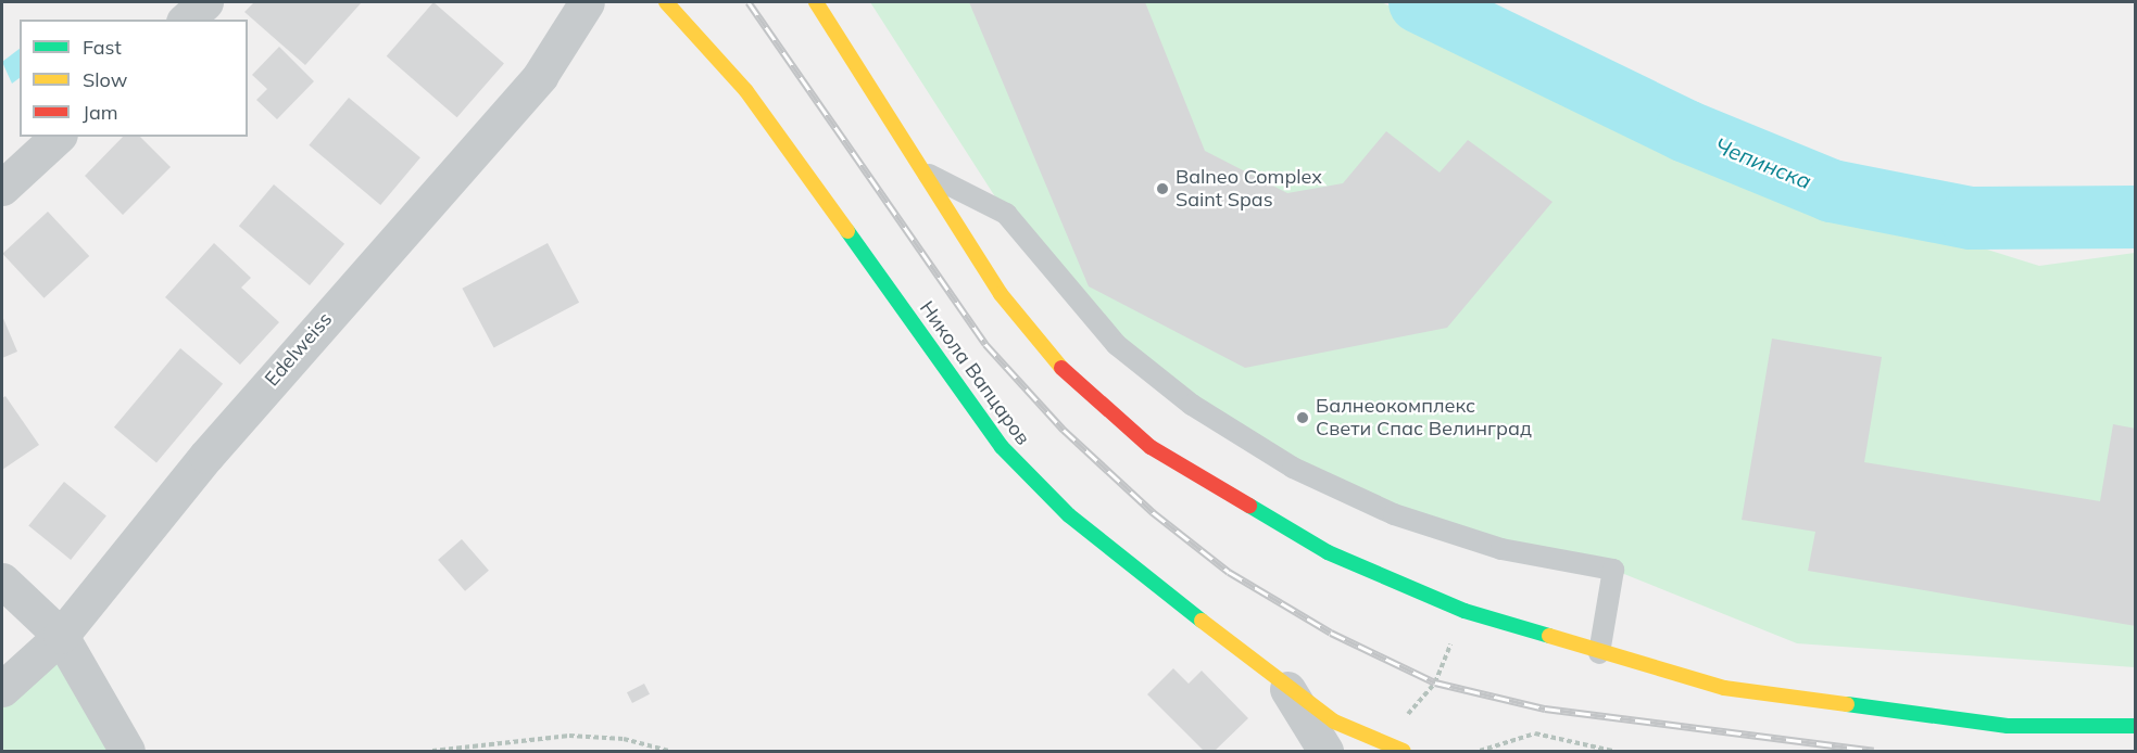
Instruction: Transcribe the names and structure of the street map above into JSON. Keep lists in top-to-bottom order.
{
  "streets": {
    "street": ["Edelweiss", "Никола Вапцаров"]
  },
  "water": ["Чепинска"],
  "places": ["Balneo Complex Saint Spas", "Балнеокомплекс Свети Спас Велинград"],
  "legend": ["Fast", "Slow", "Jam"]
}
